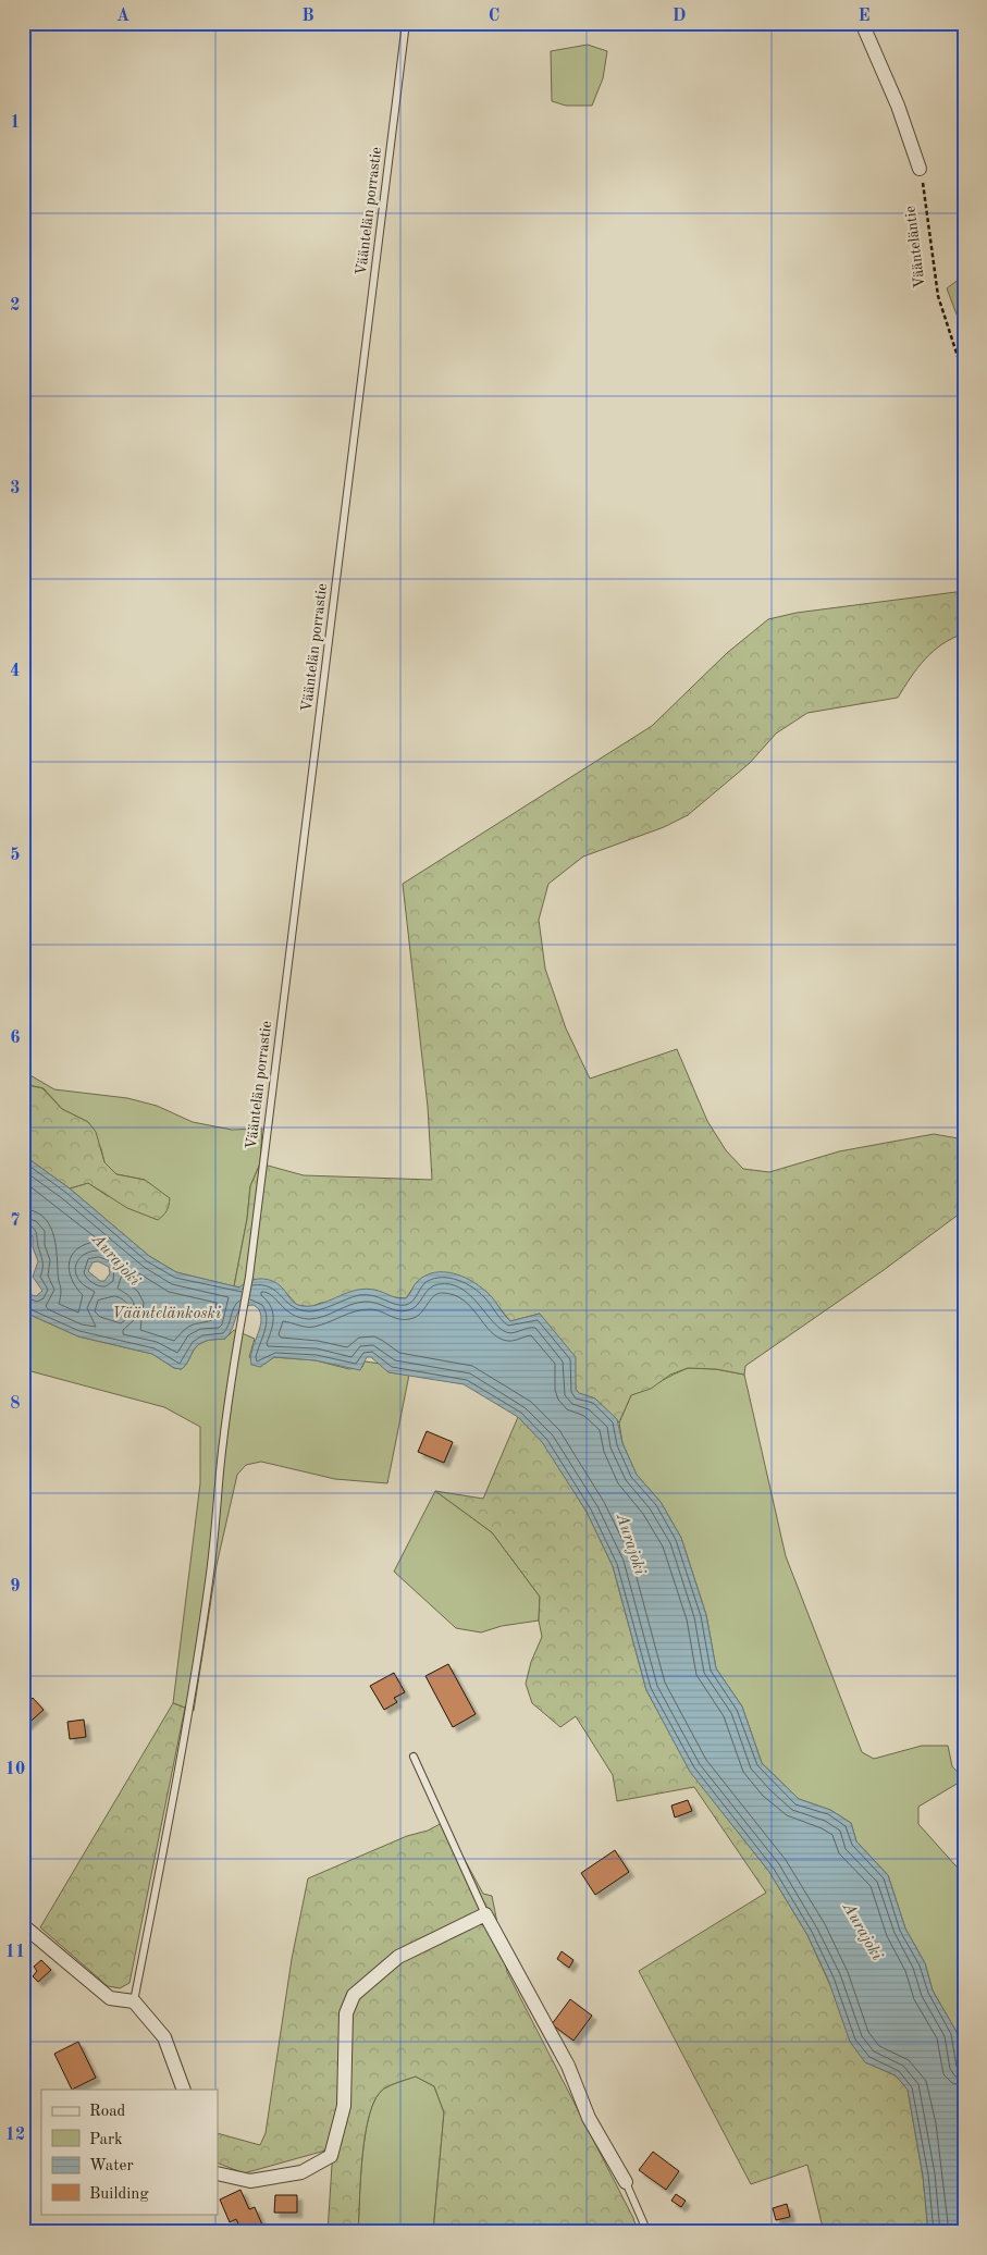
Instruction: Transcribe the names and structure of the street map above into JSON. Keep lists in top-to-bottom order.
{
  "streets": {
    "lane": ["Vääntelän porrastie"],
    "path": ["Väänteläntie"]
  },
  "water": ["Aurajoki", "Vääntelänkoski"],
  "legend": [
    "Road",
    "Park",
    "Water",
    "Building"
  ],
  "grid": {
    "columns": [
      "A",
      "B",
      "C",
      "D",
      "E"
    ],
    "rows": [
      "1",
      "2",
      "3",
      "4",
      "5",
      "6",
      "7",
      "8",
      "9",
      "10",
      "11",
      "12"
    ]
  }
}
